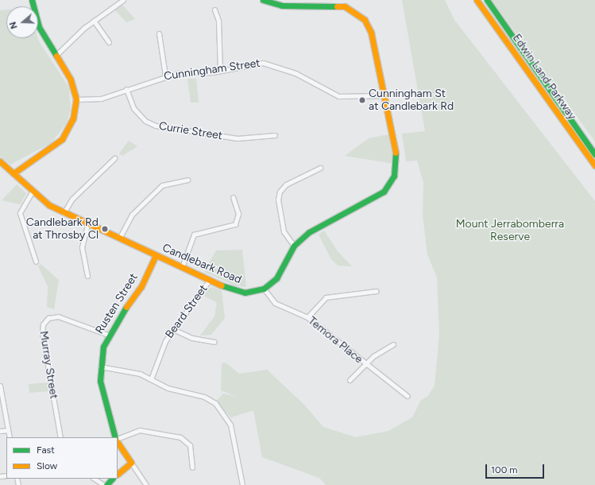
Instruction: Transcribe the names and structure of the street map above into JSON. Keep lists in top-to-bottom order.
{
  "streets": {
    "street": [
      "Cunningham Street",
      "Edwin Land Parkway",
      "Currie Street",
      "Candlebark Road",
      "Rusten Street",
      "Beard Street",
      "Temora Place",
      "Murray Street"
    ]
  },
  "crossings": [
    ["Cunningham Street", "Currie Street"],
    ["Candlebark Road", "Rusten Street"],
    ["Candlebark Road", "Beard Street"],
    ["Candlebark Road", "Temora Place"],
    ["Rusten Street", "Murray Street"]
  ],
  "parks": ["Mount Jerrabomberra Reserve"],
  "places": ["Cunningham St at Candlebark Rd", "Candlebark Rd at Throsby Cl"],
  "legend": ["Fast", "Slow"],
  "scale_bar": "100 m",
  "north": "left"
}
